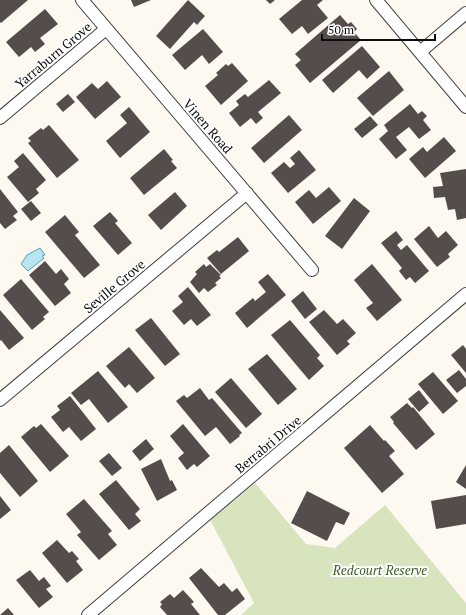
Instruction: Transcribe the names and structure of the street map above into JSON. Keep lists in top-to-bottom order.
{
  "streets": {
    "street": [
      "Yarraburn Grove",
      "Vinen Road",
      "Seville Grove",
      "Berrabri Drive"
    ]
  },
  "crossings": [
    ["Yarraburn Grove", "Vinen Road"],
    ["Vinen Road", "Seville Grove"]
  ],
  "parks": ["Redcourt Reserve"],
  "scale_bar": "50 m"
}
